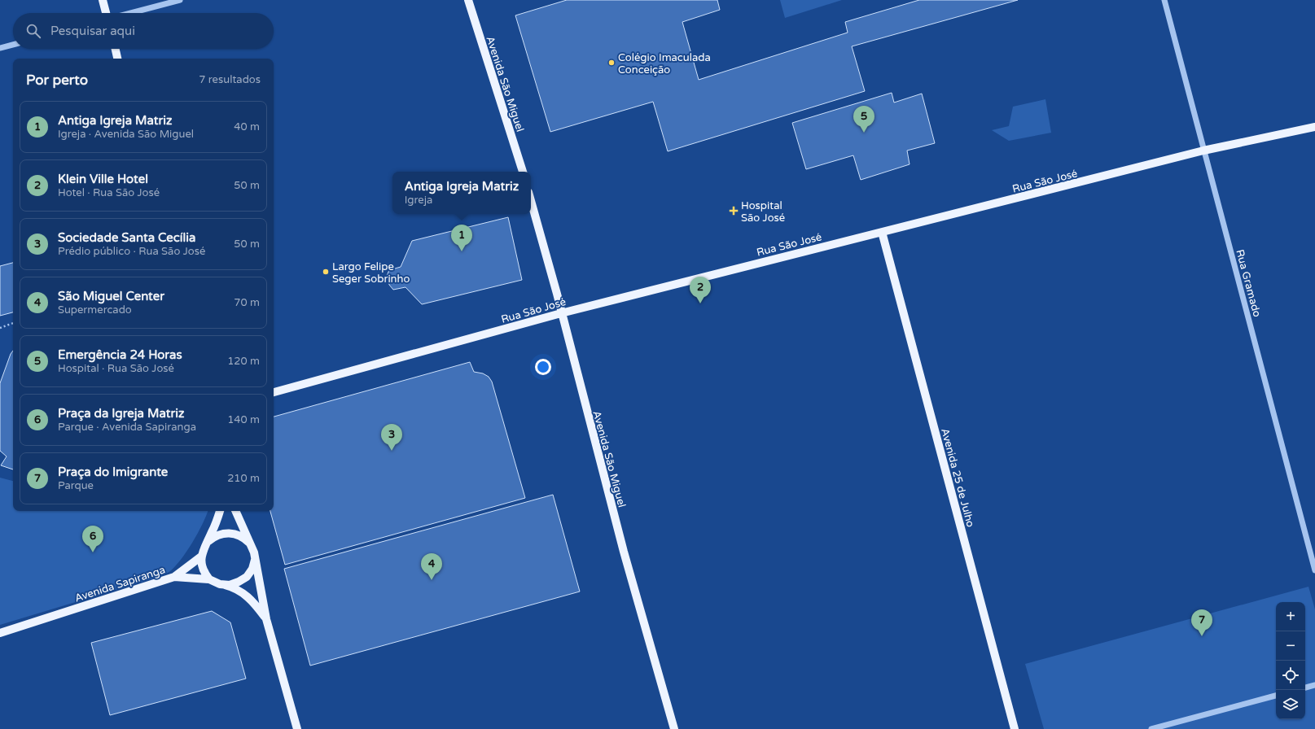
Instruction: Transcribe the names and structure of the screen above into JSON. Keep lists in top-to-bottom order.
{
  "streets": {
    "main road": [
      "Avenida São Miguel",
      "Rua São José",
      "Avenida 25 de Julho",
      "Avenida Sapiranga"
    ],
    "street": ["Rua Gramado"]
  },
  "crossings": [
    ["Avenida São Miguel", "Rua São José"],
    ["Rua São José", "Rua Gramado"],
    ["Rua São José", "Avenida 25 de Julho"]
  ],
  "places": {
    "other": ["Colégio Imaculada Conceição", "Largo Felipe Seger Sobrinho"],
    "health": ["Hospital São José"]
  },
  "page": {
    "search": "Pesquisar aqui",
    "heading": ["Por perto", "7 resultados"],
    "list": [
      {
        "mark": "1",
        "name": "Antiga Igreja Matriz",
        "note": "Igreja · Avenida São Miguel",
        "value": "40 m"
      },
      {
        "mark": "2",
        "name": "Klein Ville Hotel",
        "note": "Hotel · Rua São José",
        "value": "50 m"
      },
      {
        "mark": "3",
        "name": "Sociedade Santa Cecília",
        "note": "Prédio público · Rua São José",
        "value": "50 m"
      },
      {
        "mark": "4",
        "name": "São Miguel Center",
        "note": "Supermercado",
        "value": "70 m"
      },
      {
        "mark": "5",
        "name": "Emergência 24 Horas",
        "note": "Hospital · Rua São José",
        "value": "120 m"
      },
      {
        "mark": "6",
        "name": "Praça da Igreja Matriz",
        "note": "Parque · Avenida Sapiranga",
        "value": "140 m"
      },
      {
        "mark": "7",
        "name": "Praça do Imigrante",
        "note": "Parque",
        "value": "210 m"
      }
    ],
    "pins": [
      "5",
      "1",
      "2",
      "3",
      "6",
      "4",
      "7"
    ],
    "popup": ["Antiga Igreja Matriz", "Igreja"],
    "map_buttons": ["+", "−"]
  }
}
